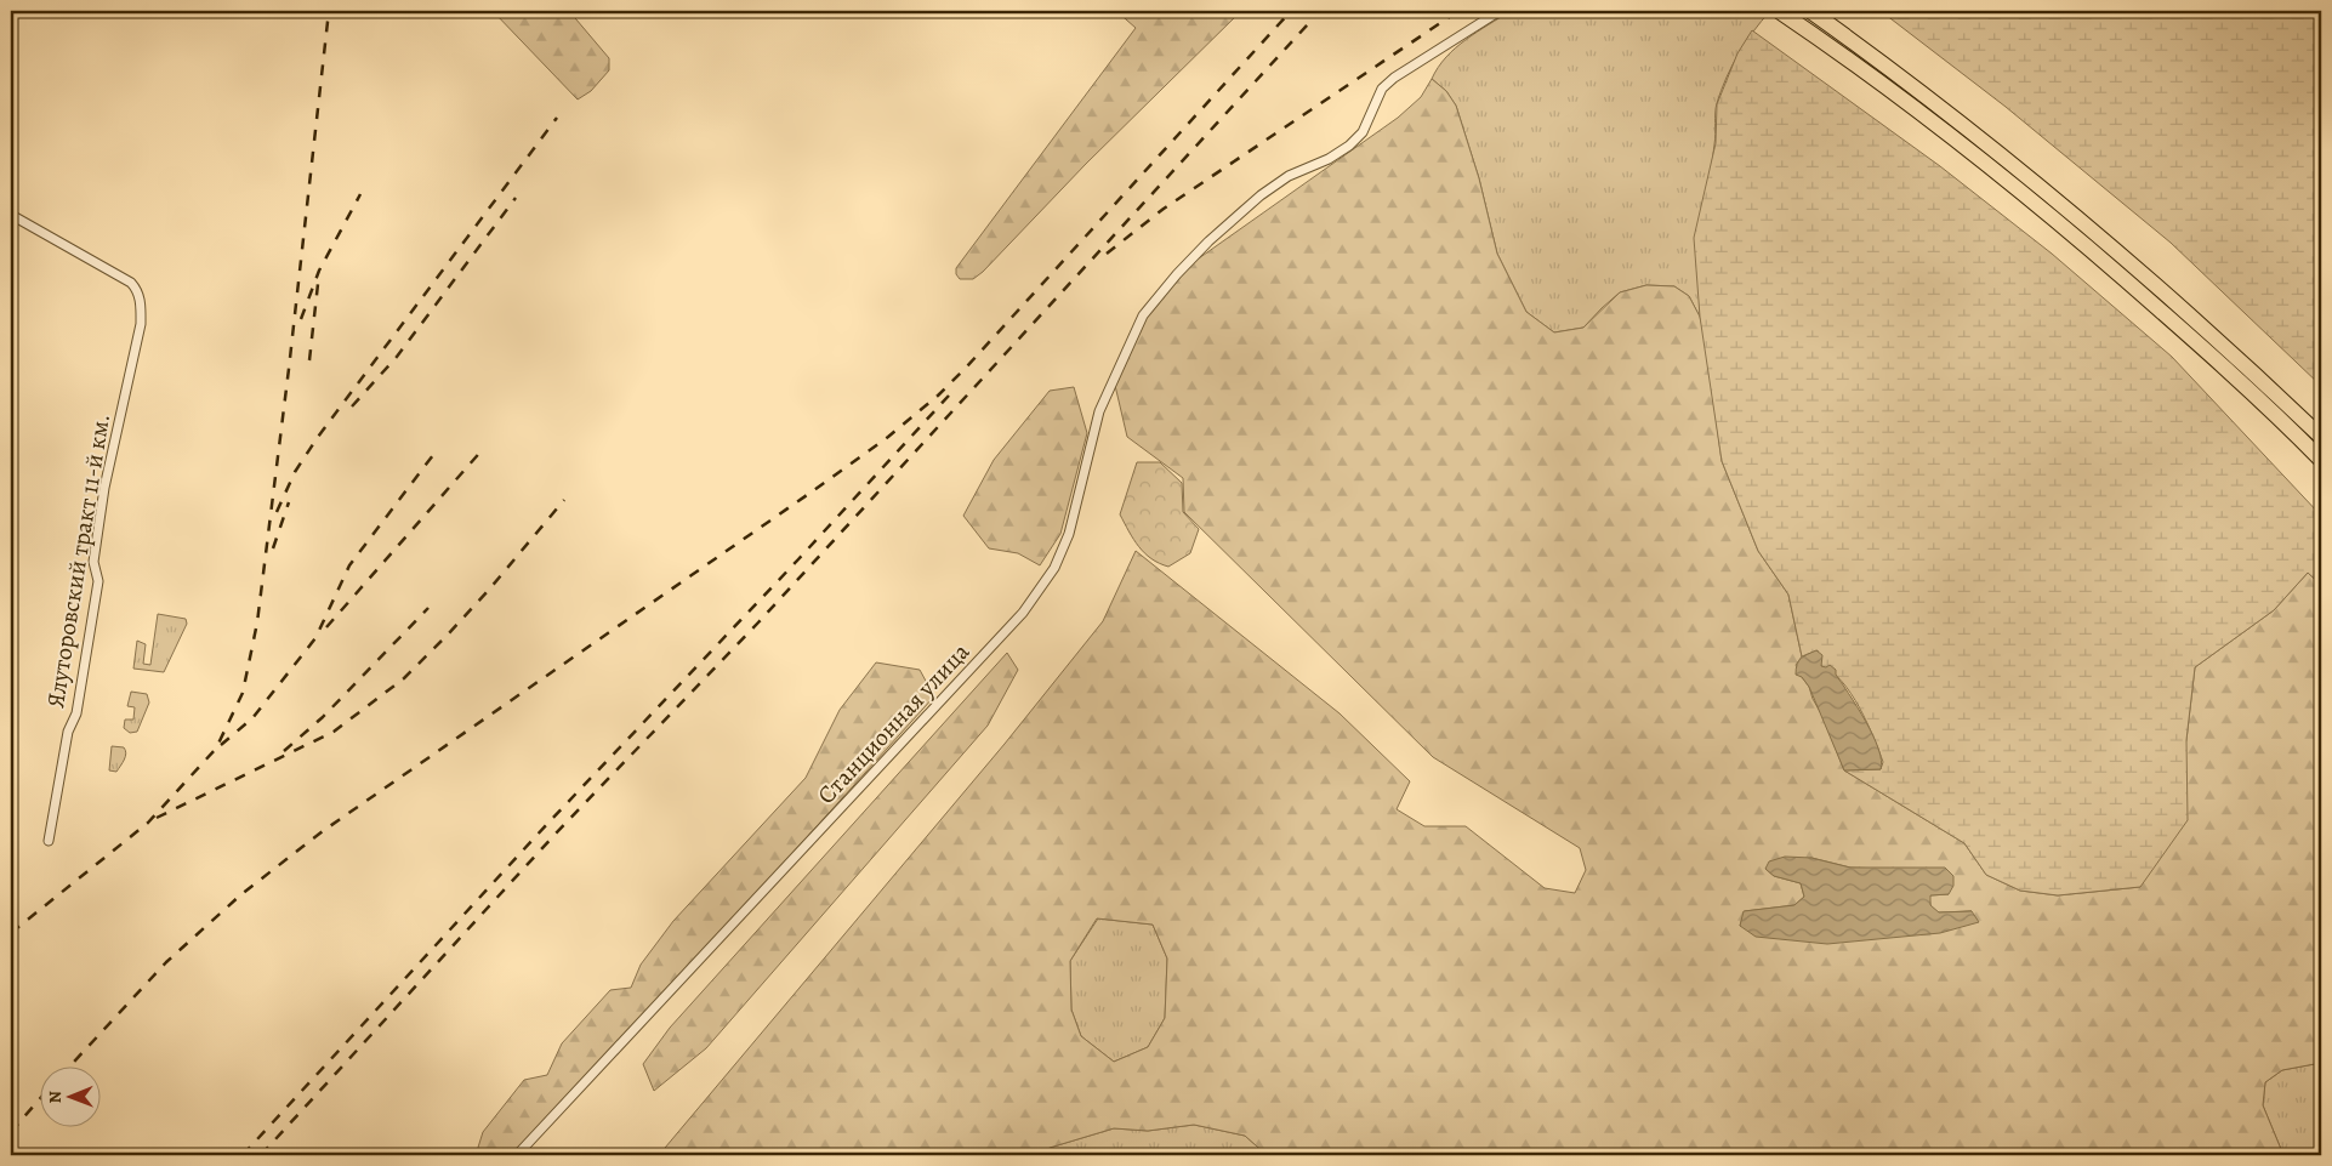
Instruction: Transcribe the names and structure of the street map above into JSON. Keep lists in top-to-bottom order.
{
  "streets": {
    "street": ["Ялуторовский тракт 11-й км.", "Станционная улица"]
  },
  "north": "left"
}
